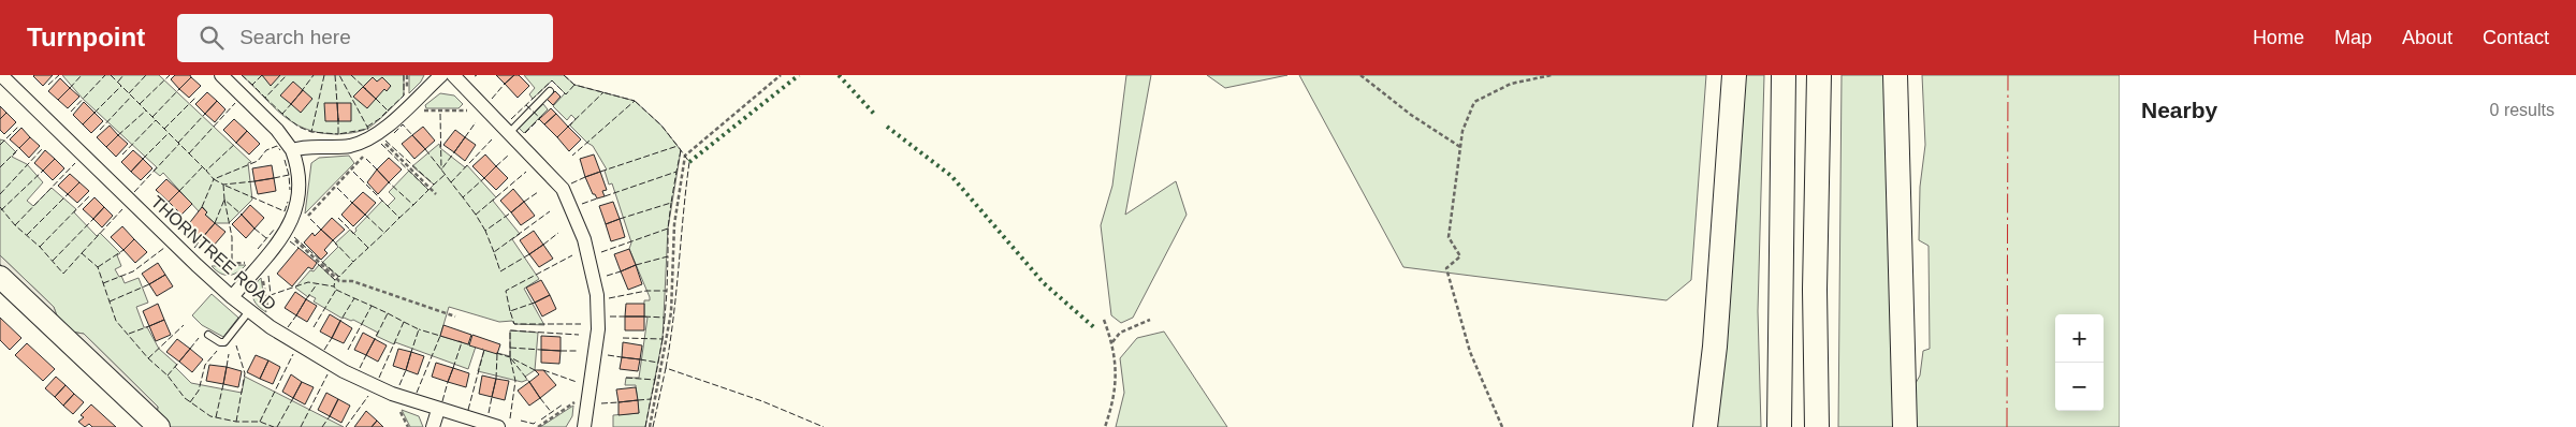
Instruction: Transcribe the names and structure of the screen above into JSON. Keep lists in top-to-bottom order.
{
  "streets": {
    "street": ["THORNTREE ROAD"]
  },
  "page": {
    "header": "Turnpoint",
    "search": "Search here",
    "nav": [
      "Home",
      "Map",
      "About",
      "Contact"
    ],
    "heading": ["Nearby", "0 results"],
    "map_buttons": ["+", "−"]
  }
}
